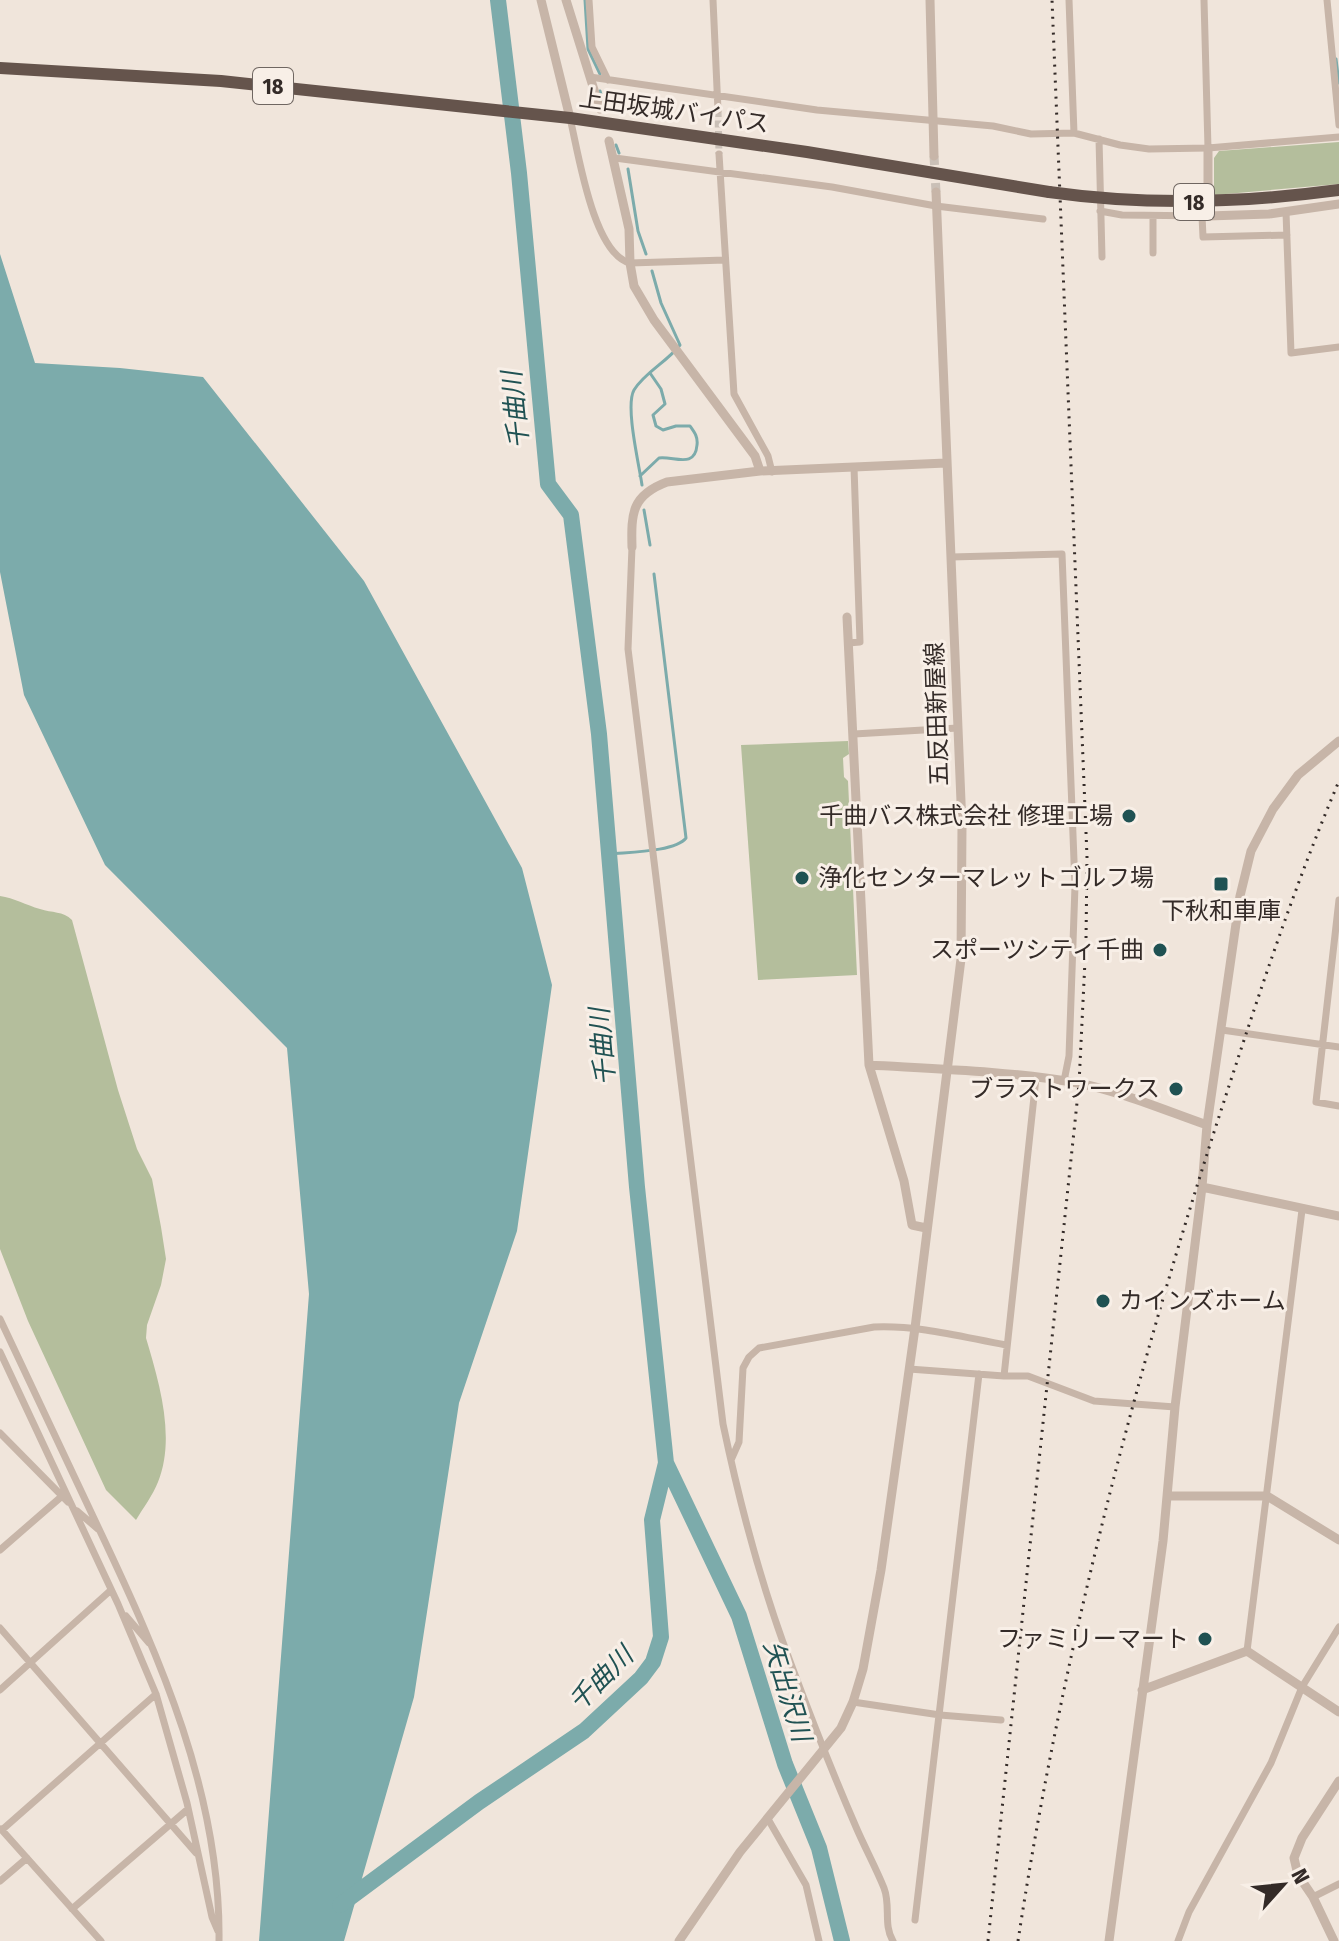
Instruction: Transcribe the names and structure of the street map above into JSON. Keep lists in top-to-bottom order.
{
  "streets": {
    "highway": ["18", "上田坂城バイパス"],
    "street": ["五反田新屋線"]
  },
  "water": ["千曲川", "矢出沢川"],
  "places": {
    "other": [
      "千曲バス株式会社 修理工場",
      "浄化センターマレットゴルフ場",
      "スポーツシティ千曲",
      "ブラストワークス",
      "カインズホーム",
      "ファミリーマート"
    ],
    "transit": ["下秋和車庫"]
  },
  "north": "top right"
}
